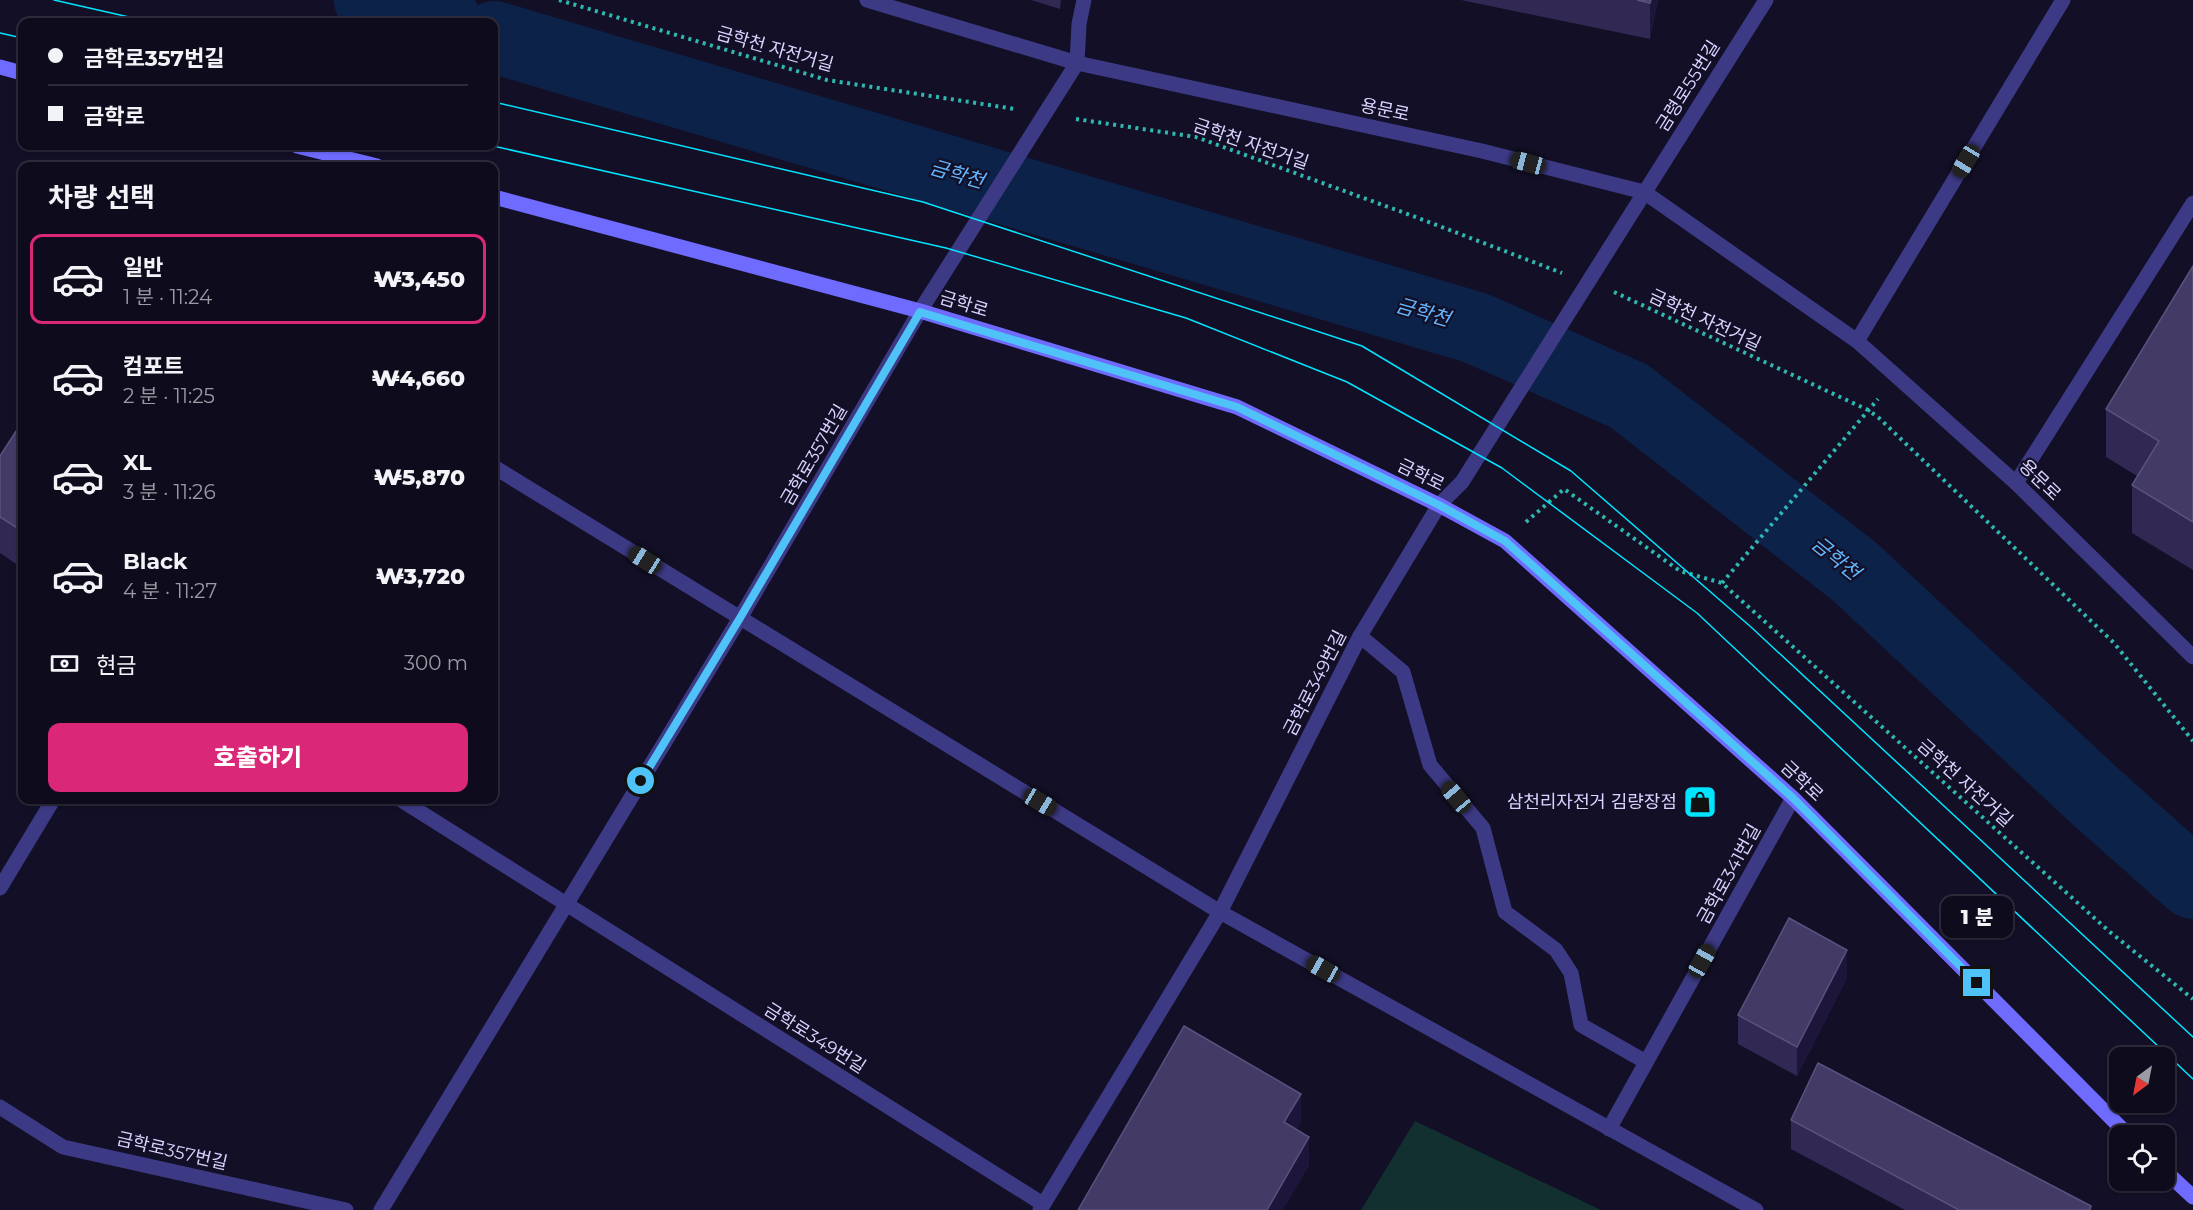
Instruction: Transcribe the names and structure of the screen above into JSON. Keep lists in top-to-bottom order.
{
  "streets": {
    "main road": ["금학로"],
    "street": [
      "금령로55번길",
      "용문로",
      "금학로357번길",
      "금학로349번길",
      "금학로341번길"
    ],
    "path": ["금학천 자전거길"]
  },
  "crossings": [
    ["금학천 자전거길", "금학로"],
    ["금령로55번길", "용문로"],
    ["금령로55번길", "금학로349번길"],
    ["용문로", "금학로357번길"],
    ["금학로", "금학로357번길"],
    ["금학로", "금학로349번길"],
    ["금학로", "금학로341번길"],
    ["금학로357번길", "금학로349번길"]
  ],
  "water": ["금학천"],
  "places": {
    "shop": ["삼천리자전거 김량장점"]
  },
  "north": "bottom left",
  "page": {
    "banner": ["금학로357번길", "금학로"],
    "heading": "차량 선택",
    "list": [
      {
        "name": "일반",
        "note": "1 분 · 11:24",
        "value": "₩3,450"
      },
      {
        "name": "컴포트",
        "note": "2 분 · 11:25",
        "value": "₩4,660"
      },
      {
        "name": "XL",
        "note": "3 분 · 11:26",
        "value": "₩5,870"
      },
      {
        "name": "Black",
        "note": "4 분 · 11:27",
        "value": "₩3,720"
      }
    ],
    "pay": ["현금", "300 m"],
    "buttons": "호출하기",
    "bubble": "1 분"
  }
}
